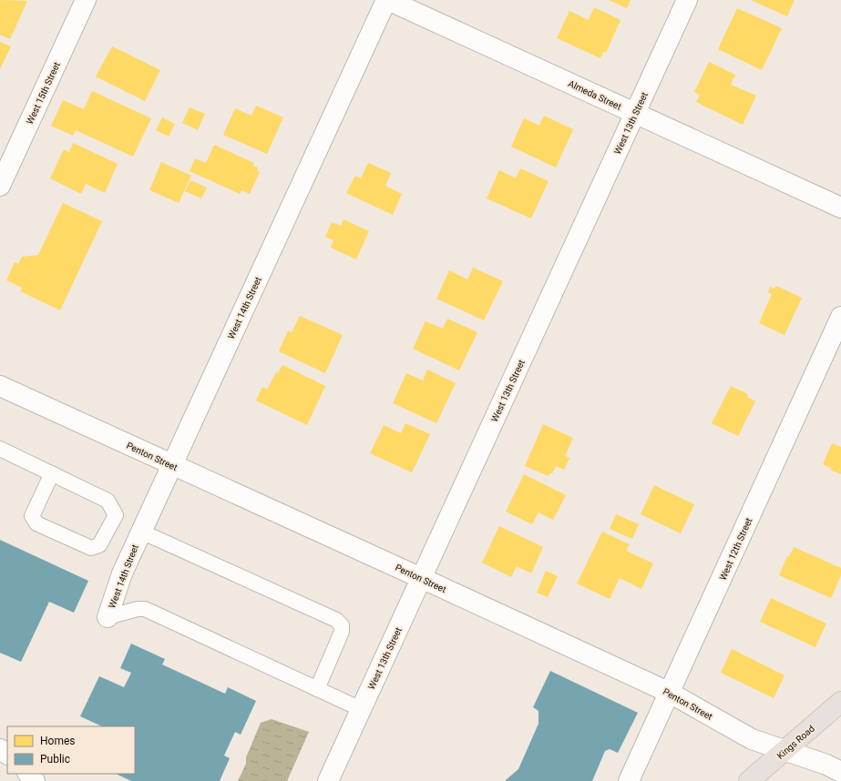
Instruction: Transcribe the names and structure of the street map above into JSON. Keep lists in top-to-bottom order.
{
  "streets": {
    "main road": ["Kings Road"],
    "street": [
      "West 15th Street",
      "Almeda Street",
      "West 13th Street",
      "West 14th Street",
      "Penton Street",
      "West 12th Street"
    ]
  },
  "crossings": [
    ["Almeda Street", "West 13th Street"],
    ["Almeda Street", "West 14th Street"],
    ["West 13th Street", "Penton Street"],
    ["West 14th Street", "Penton Street"],
    ["Penton Street", "West 12th Street"],
    ["Penton Street", "Kings Road"]
  ],
  "legend": ["Homes", "Public"]
}
